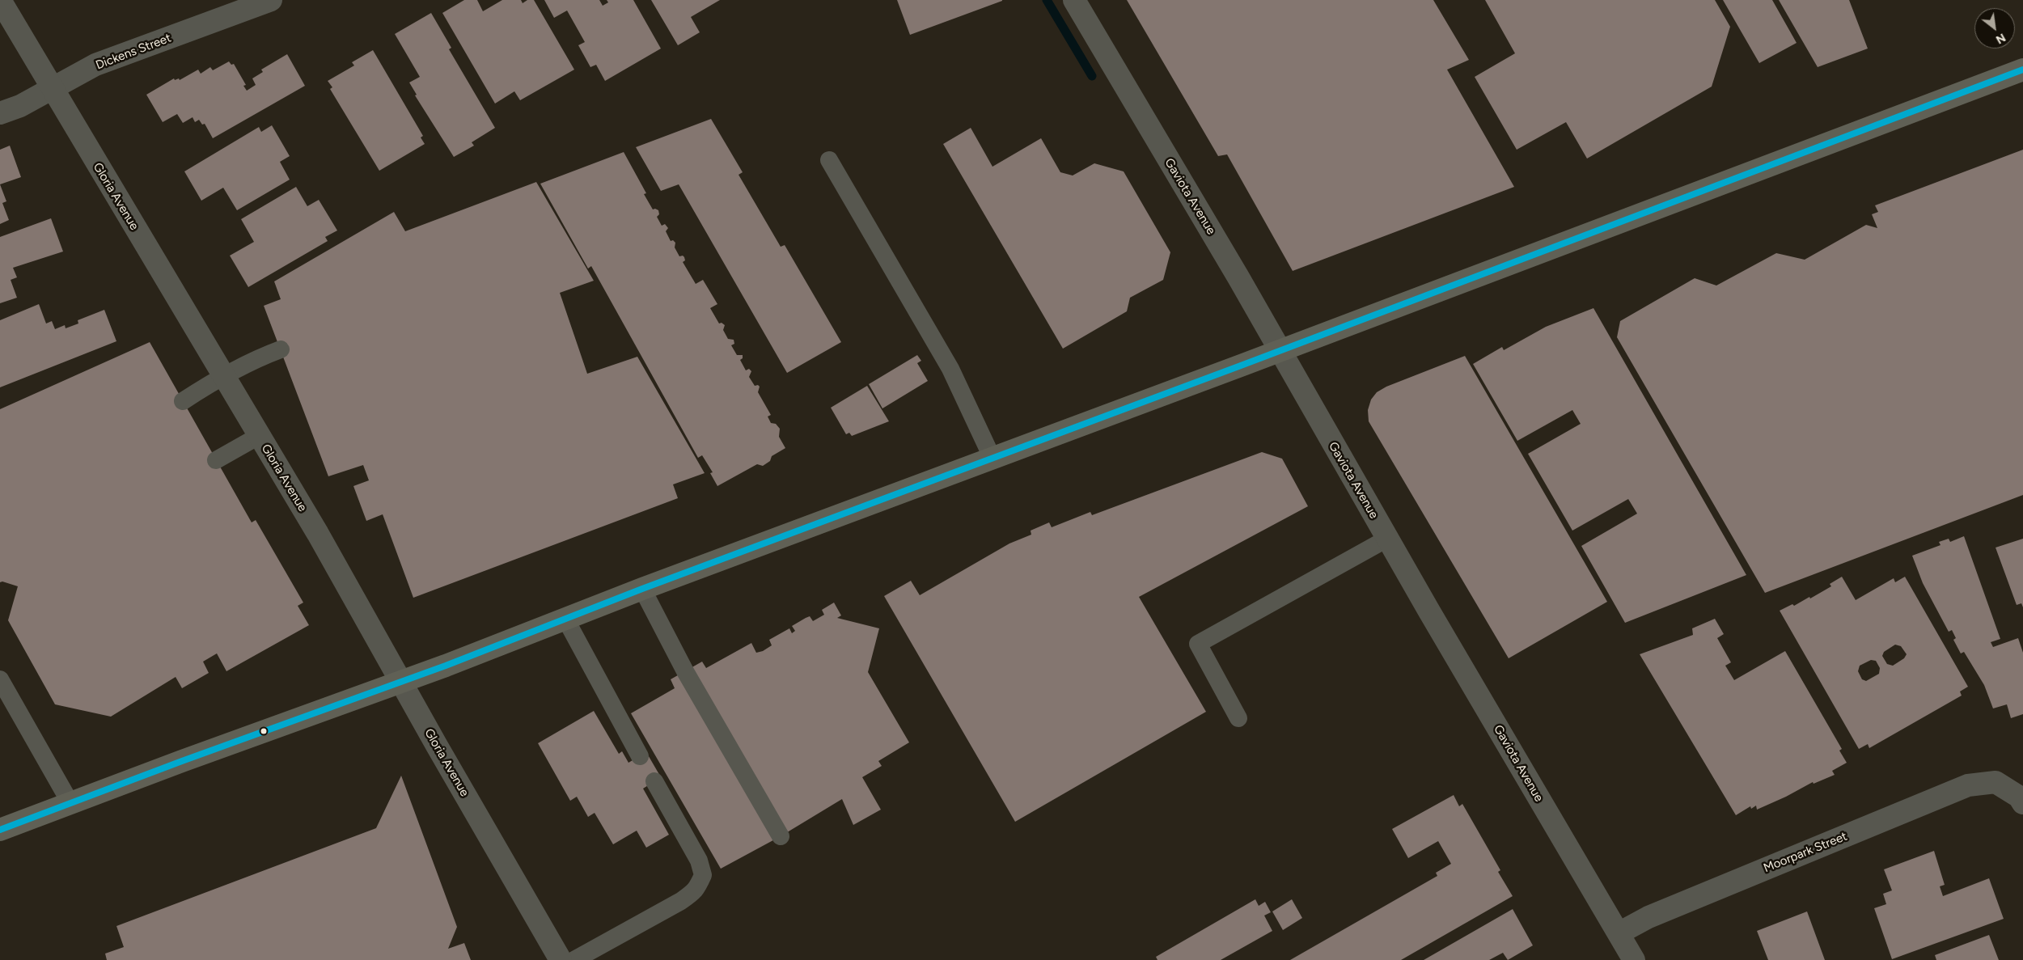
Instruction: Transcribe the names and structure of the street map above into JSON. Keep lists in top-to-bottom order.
{
  "streets": {
    "street": [
      "Dickens Street",
      "Gloria Avenue",
      "Gaviota Avenue",
      "Moorpark Street"
    ]
  },
  "crossings": [
    ["Dickens Street", "Gloria Avenue"],
    ["Gaviota Avenue", "Moorpark Street"]
  ],
  "north": "bottom right"
}
